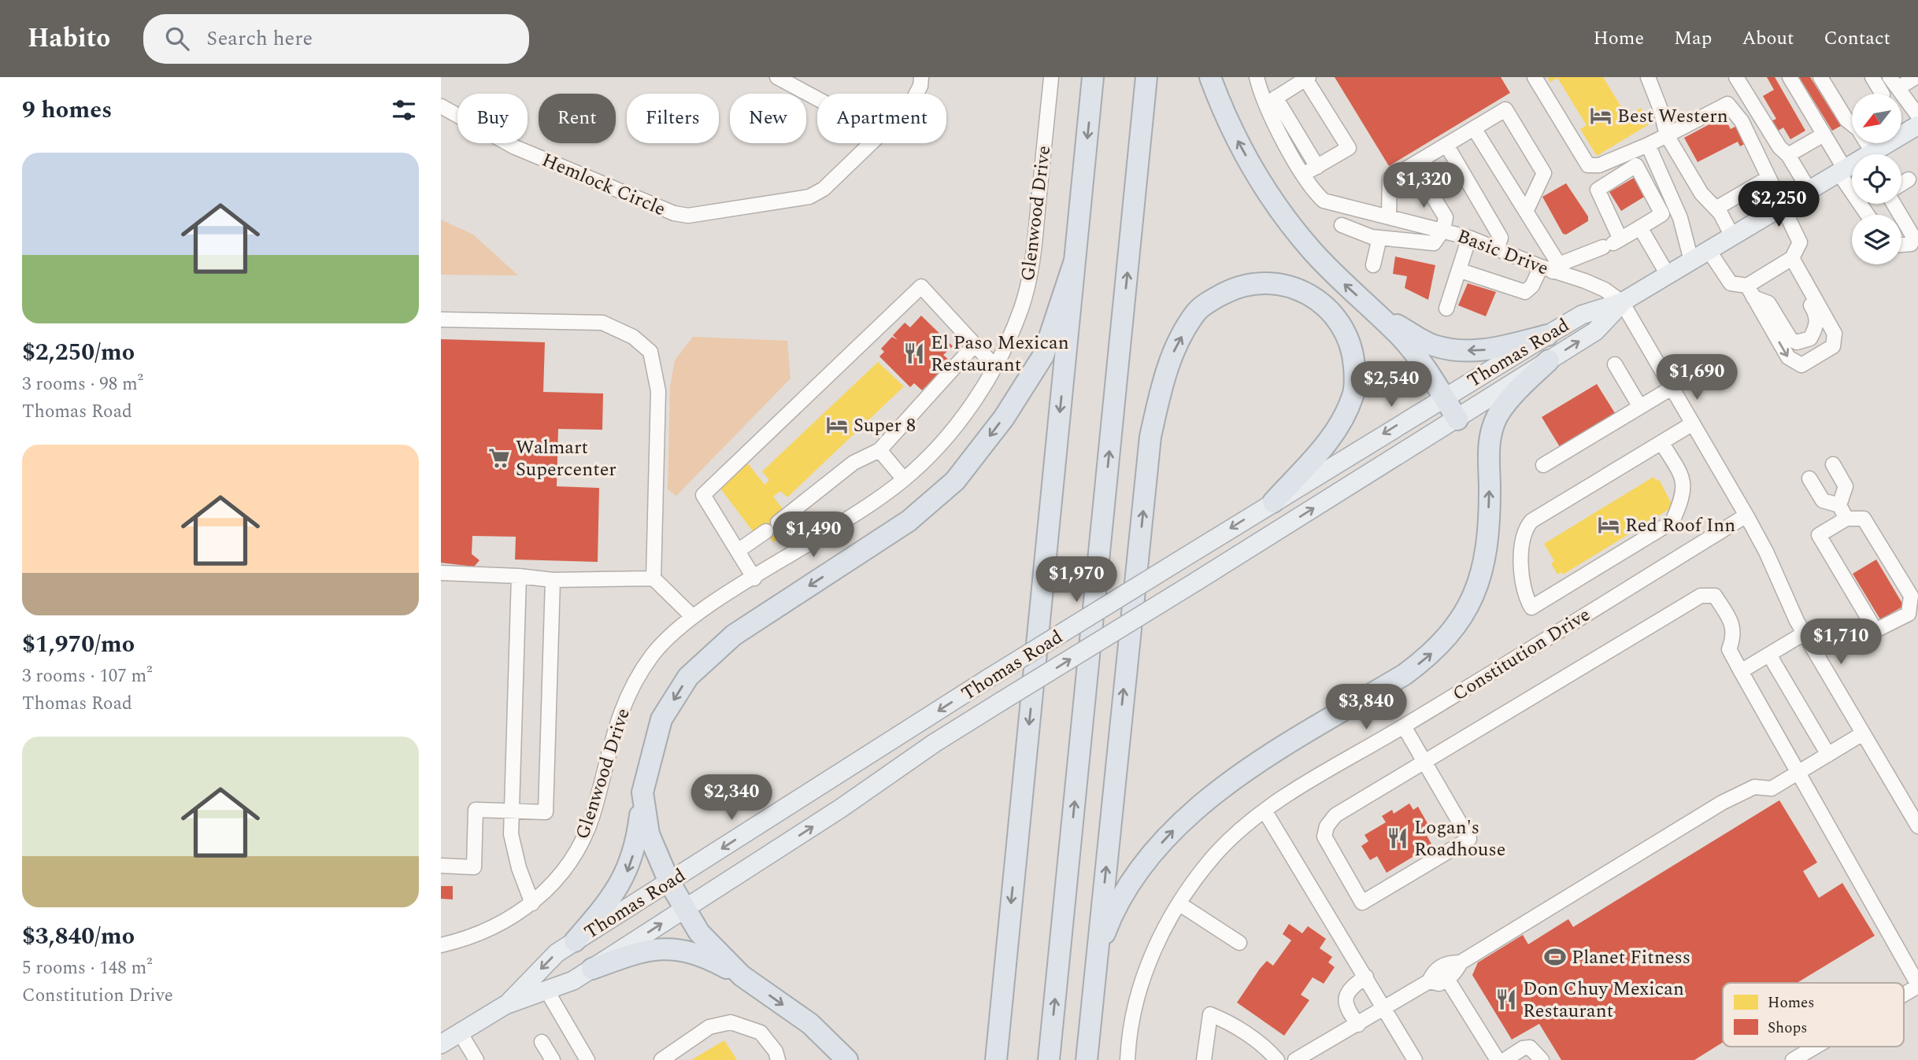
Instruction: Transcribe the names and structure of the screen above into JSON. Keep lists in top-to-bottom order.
{
  "streets": {
    "main road": ["Thomas Road"],
    "street": [
      "Hemlock Circle",
      "Glenwood Drive",
      "Basic Drive",
      "Constitution Drive"
    ]
  },
  "crossings": [
    ["Basic Drive", "Thomas Road"]
  ],
  "places": {
    "hotel": ["Best Western", "Super 8", "Red Roof Inn"],
    "restaurant": ["El Paso Mexican Restaurant", "Logan's Roadhouse", "Don Chuy Mexican Restaurant"],
    "supermarket": ["Walmart Supercenter"],
    "sports": ["Planet Fitness"]
  },
  "legend": ["Homes", "Shops"],
  "north": "bottom left",
  "page": {
    "header": "Habito",
    "search": "Search here",
    "nav": [
      "Home",
      "Map",
      "About",
      "Contact"
    ],
    "heading": "9 homes",
    "chip": [
      "Buy",
      "Rent",
      "Filters",
      "New",
      "Apartment"
    ],
    "list": [
      {
        "name": "$2,250/mo",
        "note": "3 rooms · 98 m² · Thomas Road"
      },
      {
        "name": "$1,970/mo",
        "note": "3 rooms · 107 m² · Thomas Road"
      },
      {
        "name": "$3,840/mo",
        "note": "5 rooms · 148 m² · Constitution Drive"
      }
    ],
    "price": [
      "$1,320",
      "$2,250",
      "$1,690",
      "$2,540",
      "$1,490",
      "$1,970",
      "$1,710",
      "$3,840",
      "$2,340"
    ]
  }
}
